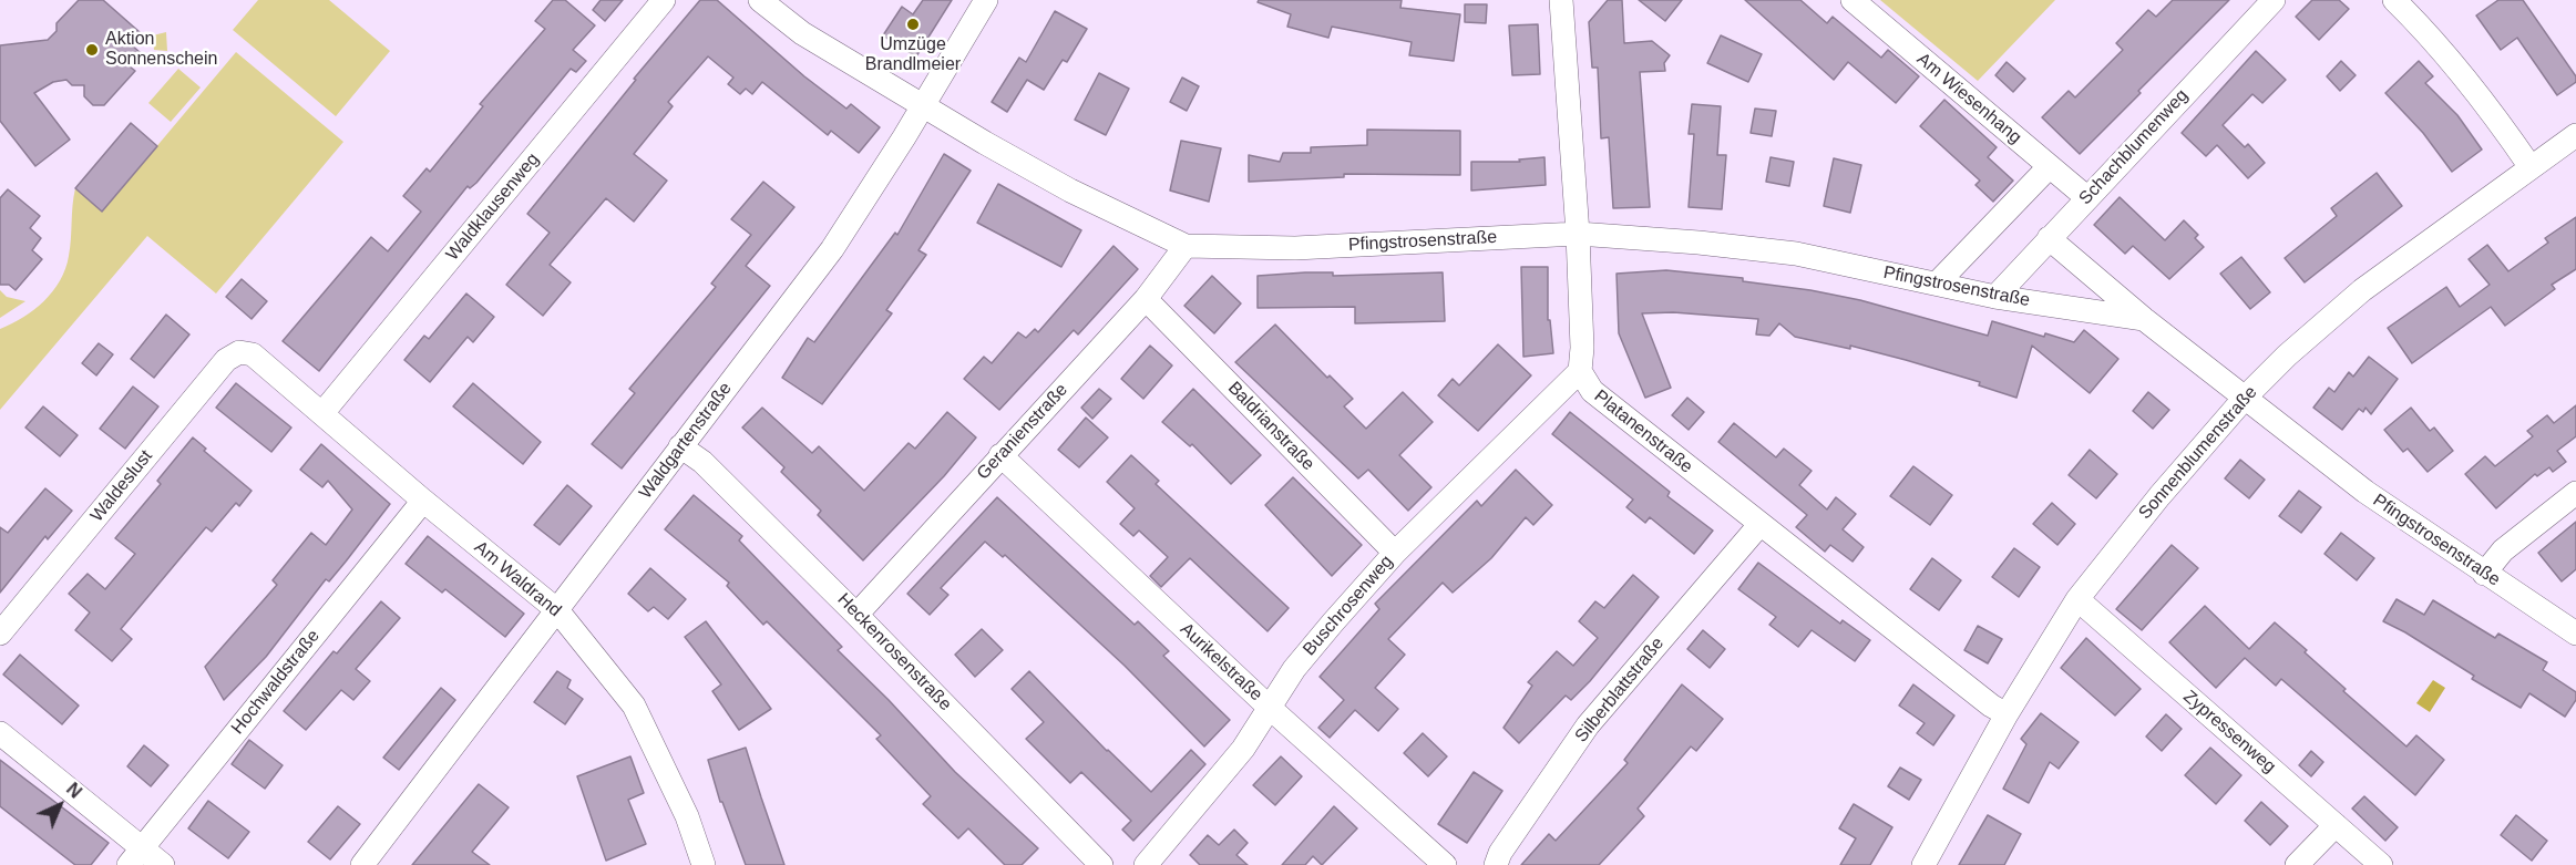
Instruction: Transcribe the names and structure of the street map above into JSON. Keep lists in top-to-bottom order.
{
  "streets": {
    "street": [
      "Am Wiesenhang",
      "Schachblumenweg",
      "Waldklausenweg",
      "Pfingstrosenstraße",
      "Baldrianstraße",
      "Geranienstraße",
      "Platanenstraße",
      "Waldgartenstraße",
      "Sonnenblumenstraße",
      "Waldeslust",
      "Am Waldrand",
      "Buschrosenweg",
      "Heckenrosenstraße",
      "Aurikelstraße",
      "Hochwaldstraße",
      "Silberblattstraße",
      "Zypressenweg"
    ]
  },
  "crossings": [
    ["Am Wiesenhang", "Schachblumenweg"],
    ["Schachblumenweg", "Pfingstrosenstraße"],
    ["Waldklausenweg", "Am Waldrand"],
    ["Pfingstrosenstraße", "Geranienstraße"],
    ["Pfingstrosenstraße", "Platanenstraße"],
    ["Pfingstrosenstraße", "Waldgartenstraße"],
    ["Pfingstrosenstraße", "Sonnenblumenstraße"],
    ["Baldrianstraße", "Geranienstraße"],
    ["Baldrianstraße", "Buschrosenweg"],
    ["Geranienstraße", "Heckenrosenstraße"],
    ["Geranienstraße", "Aurikelstraße"],
    ["Platanenstraße", "Sonnenblumenstraße"],
    ["Platanenstraße", "Buschrosenweg"],
    ["Platanenstraße", "Silberblattstraße"],
    ["Waldgartenstraße", "Am Waldrand"],
    ["Waldgartenstraße", "Heckenrosenstraße"],
    ["Sonnenblumenstraße", "Zypressenweg"],
    ["Waldeslust", "Am Waldrand"],
    ["Am Waldrand", "Hochwaldstraße"],
    ["Buschrosenweg", "Aurikelstraße"]
  ],
  "places": ["Umzüge Brandlmeier", "Aktion Sonnenschein"],
  "north": "top right"
}
